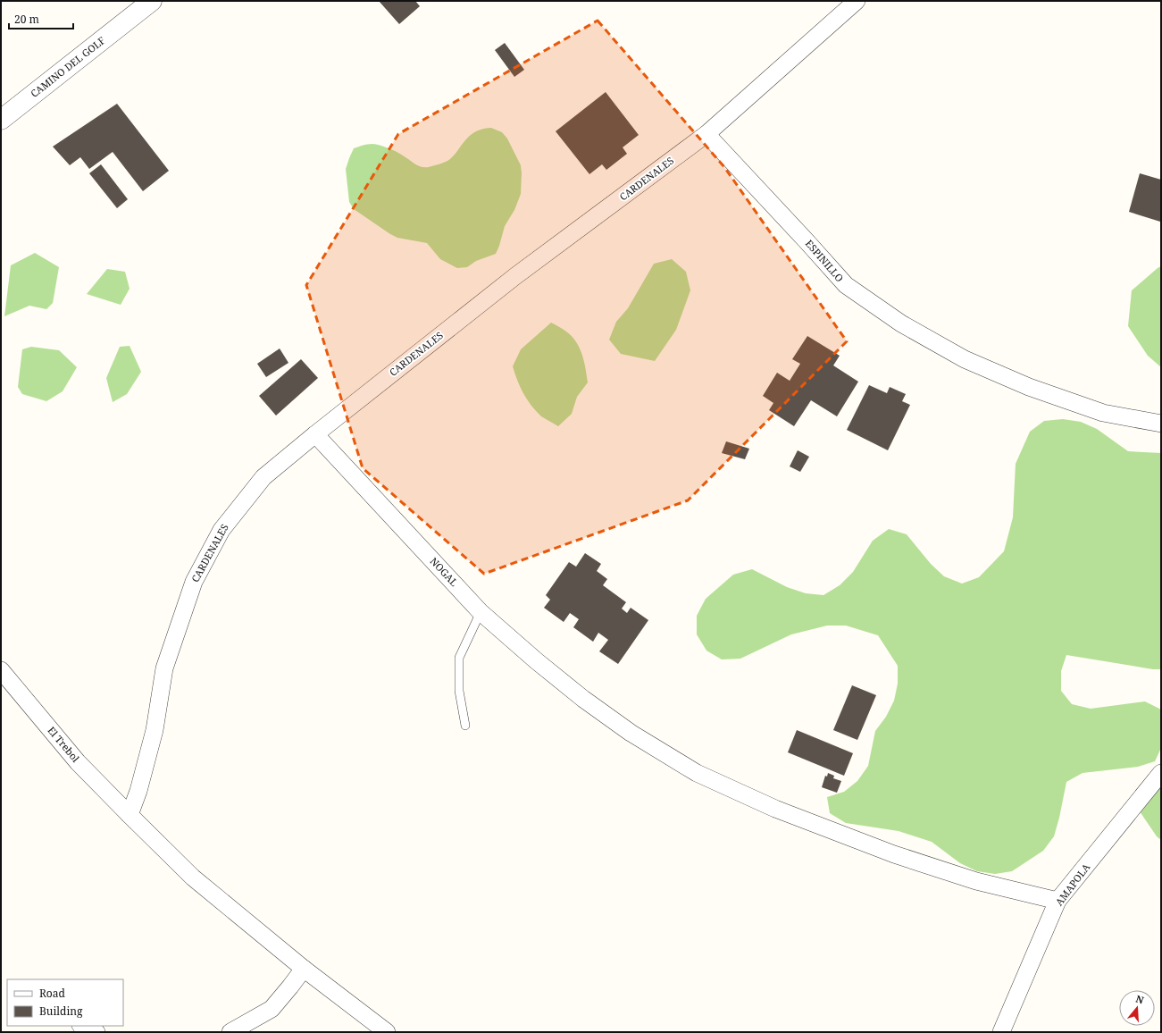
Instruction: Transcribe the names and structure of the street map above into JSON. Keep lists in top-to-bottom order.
{
  "streets": {
    "street": [
      "CAMINO DEL GOLF",
      "CARDENALES",
      "ESPINILLO",
      "NOGAL",
      "El Trebol",
      "AMAPOLA"
    ]
  },
  "crossings": [
    ["CARDENALES", "ESPINILLO"],
    ["CARDENALES", "NOGAL"],
    ["CARDENALES", "El Trebol"],
    ["NOGAL", "AMAPOLA"]
  ],
  "legend": ["Road", "Building"],
  "scale_bar": "20 m",
  "north": "top"
}
